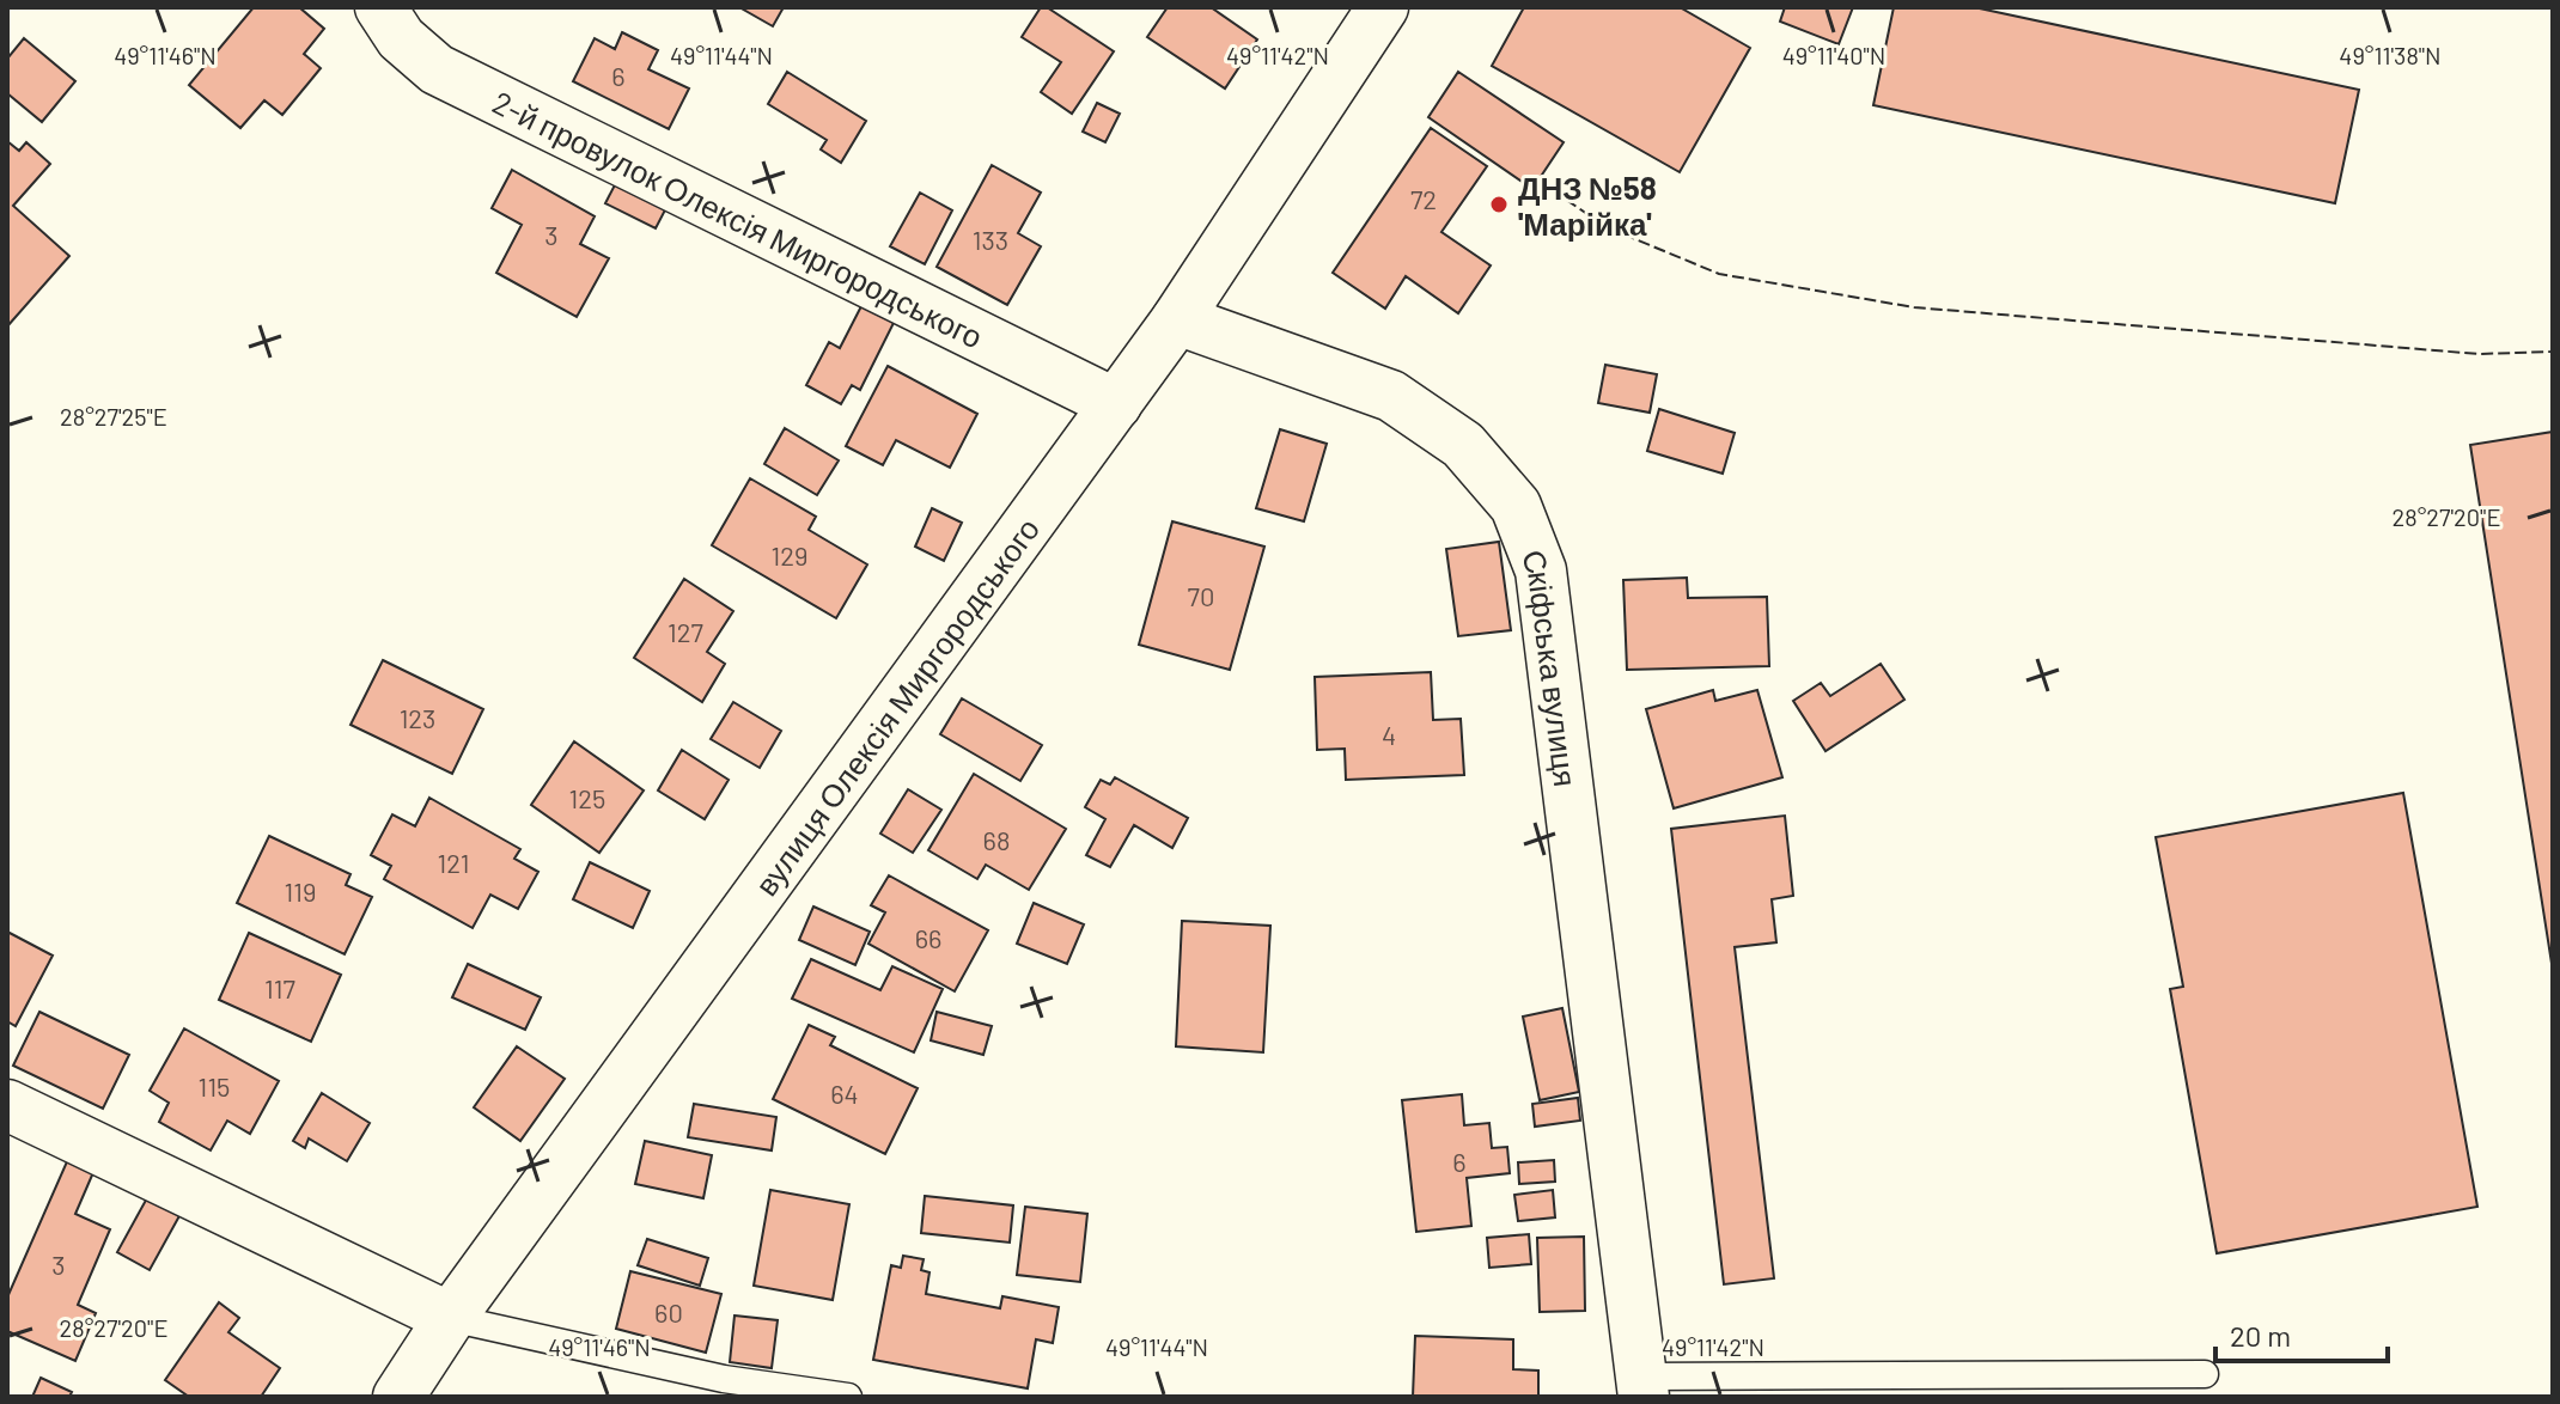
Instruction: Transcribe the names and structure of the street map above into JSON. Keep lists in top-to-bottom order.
{
  "streets": {
    "street": ["2-й провулок Олексія Миргородського", "Скіфська вулиця", "вулиця Олексія Миргородського"]
  },
  "crossings": [
    ["2-й провулок Олексія Миргородського", "вулиця Олексія Миргородського"],
    ["Скіфська вулиця", "вулиця Олексія Миргородського"]
  ],
  "places": ["ДНЗ №58 'Марійка'"],
  "house_numbers": [
    "6",
    "72",
    "3",
    "133",
    "129",
    "70",
    "127",
    "123",
    "4",
    "125",
    "68",
    "121",
    "119",
    "66",
    "117",
    "115",
    "64",
    "6",
    "3",
    "60"
  ],
  "scale_bar": "20 m",
  "coordinates": [
    "49°11'46\"N",
    "49°11'44\"N",
    "49°11'42\"N",
    "49°11'40\"N",
    "49°11'38\"N",
    "28°27'25\"E",
    "28°27'20\"E"
  ]
}
